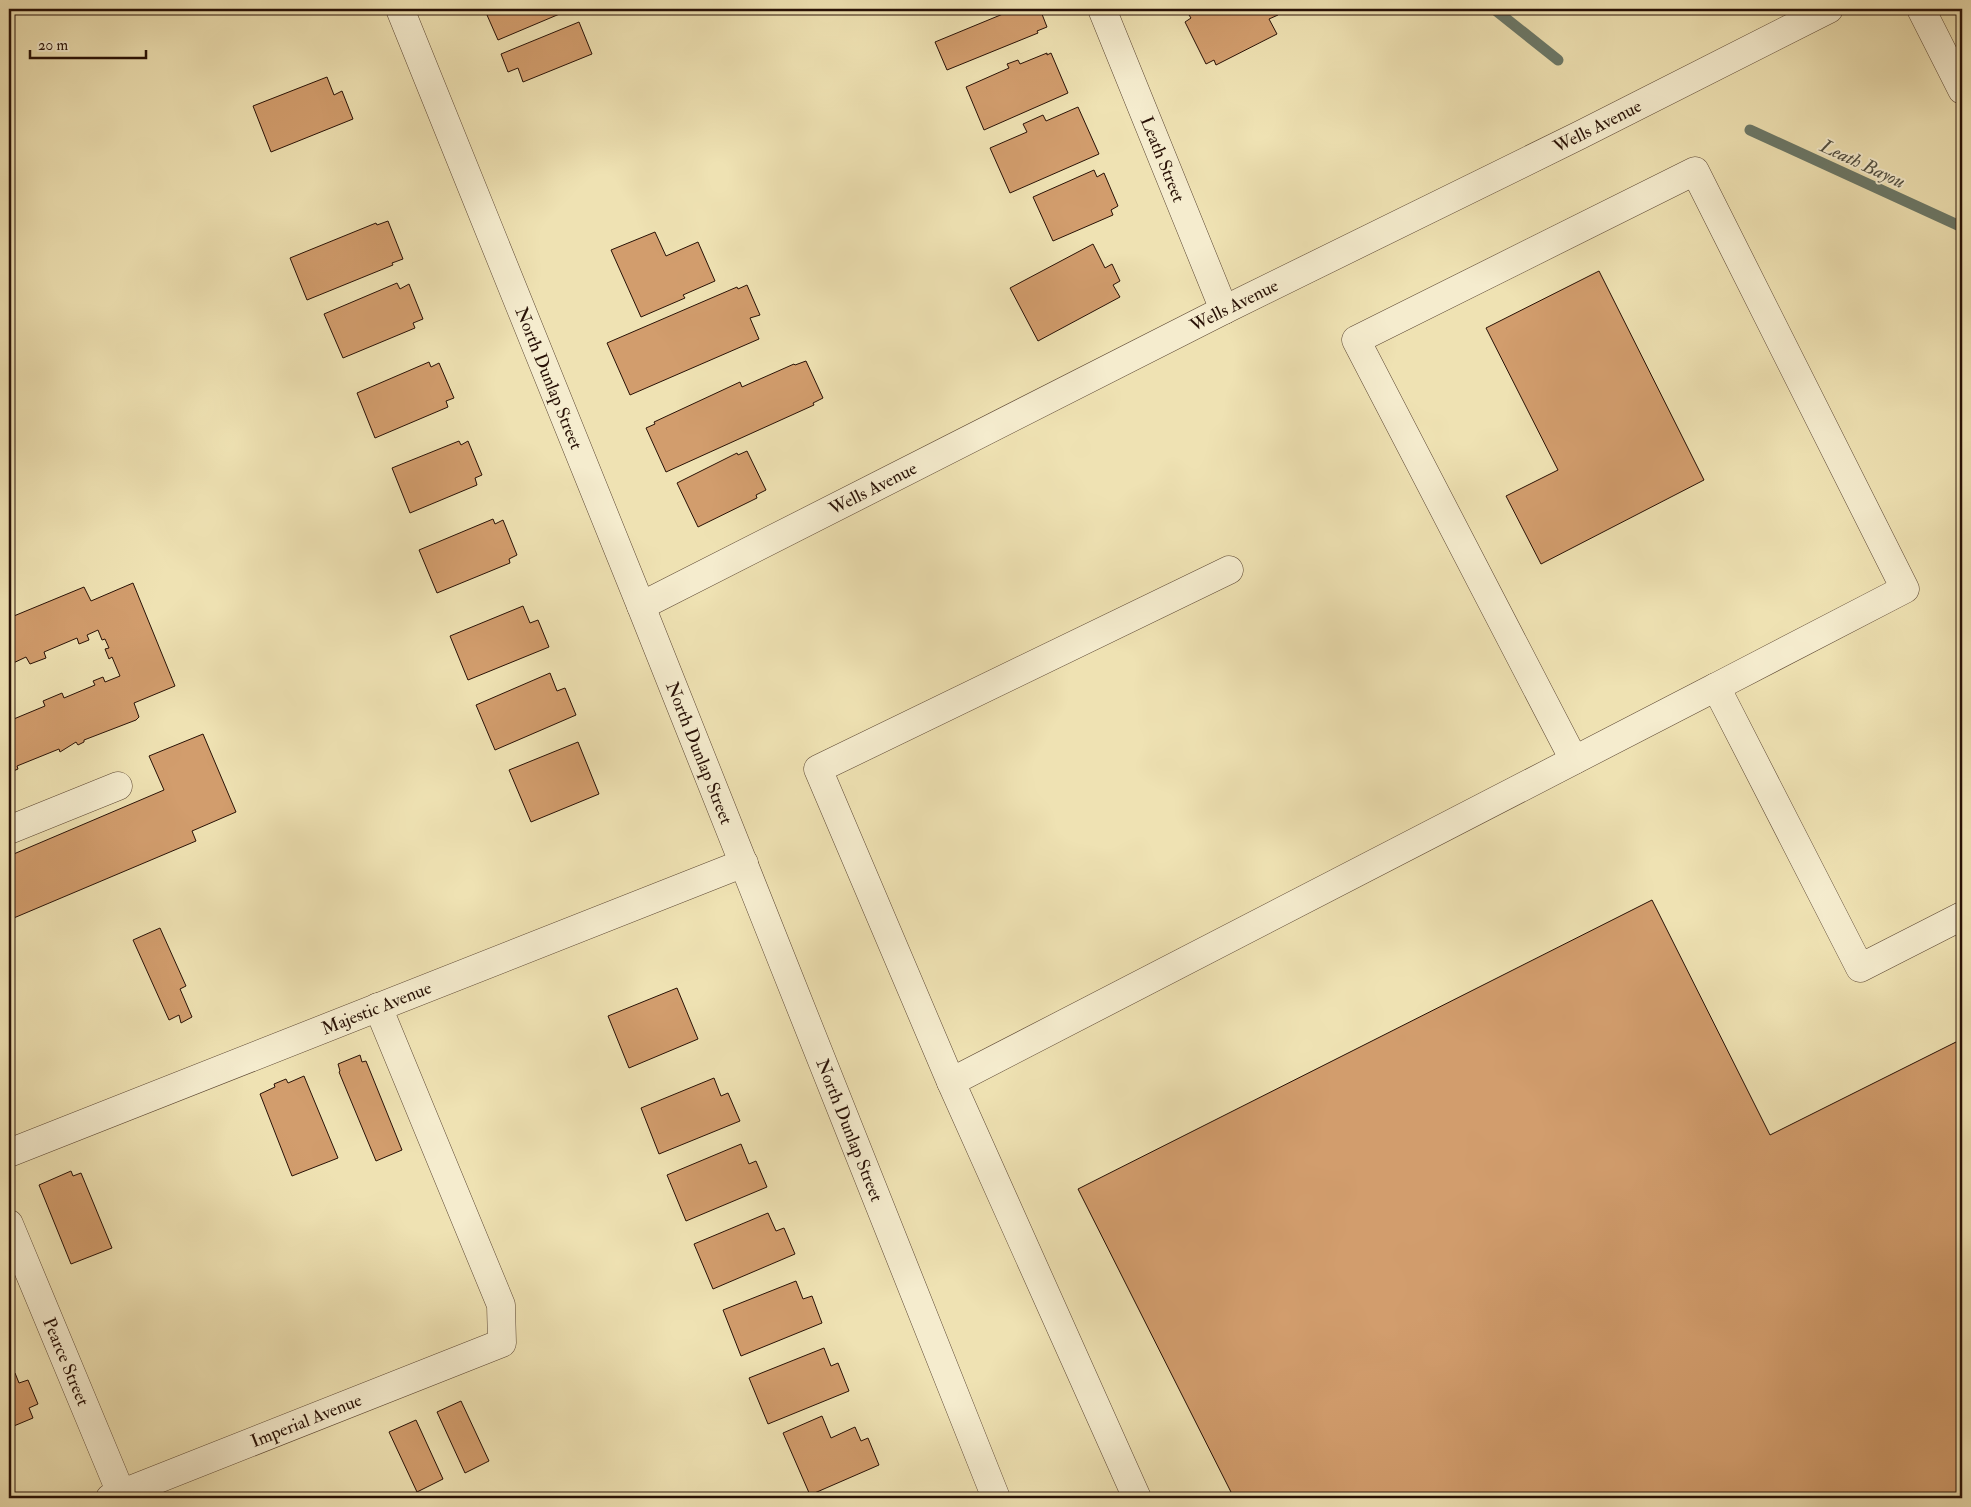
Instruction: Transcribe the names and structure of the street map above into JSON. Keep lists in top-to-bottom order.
{
  "streets": {
    "street": [
      "Wells Avenue",
      "Leath Street",
      "North Dunlap Street",
      "Majestic Avenue",
      "Pearce Street",
      "Imperial Avenue"
    ]
  },
  "crossings": [
    ["Wells Avenue", "Leath Street"],
    ["Wells Avenue", "North Dunlap Street"],
    ["North Dunlap Street", "Majestic Avenue"],
    ["Majestic Avenue", "Imperial Avenue"],
    ["Pearce Street", "Imperial Avenue"]
  ],
  "water": ["Leath Bayou"],
  "scale_bar": "20 m"
}
